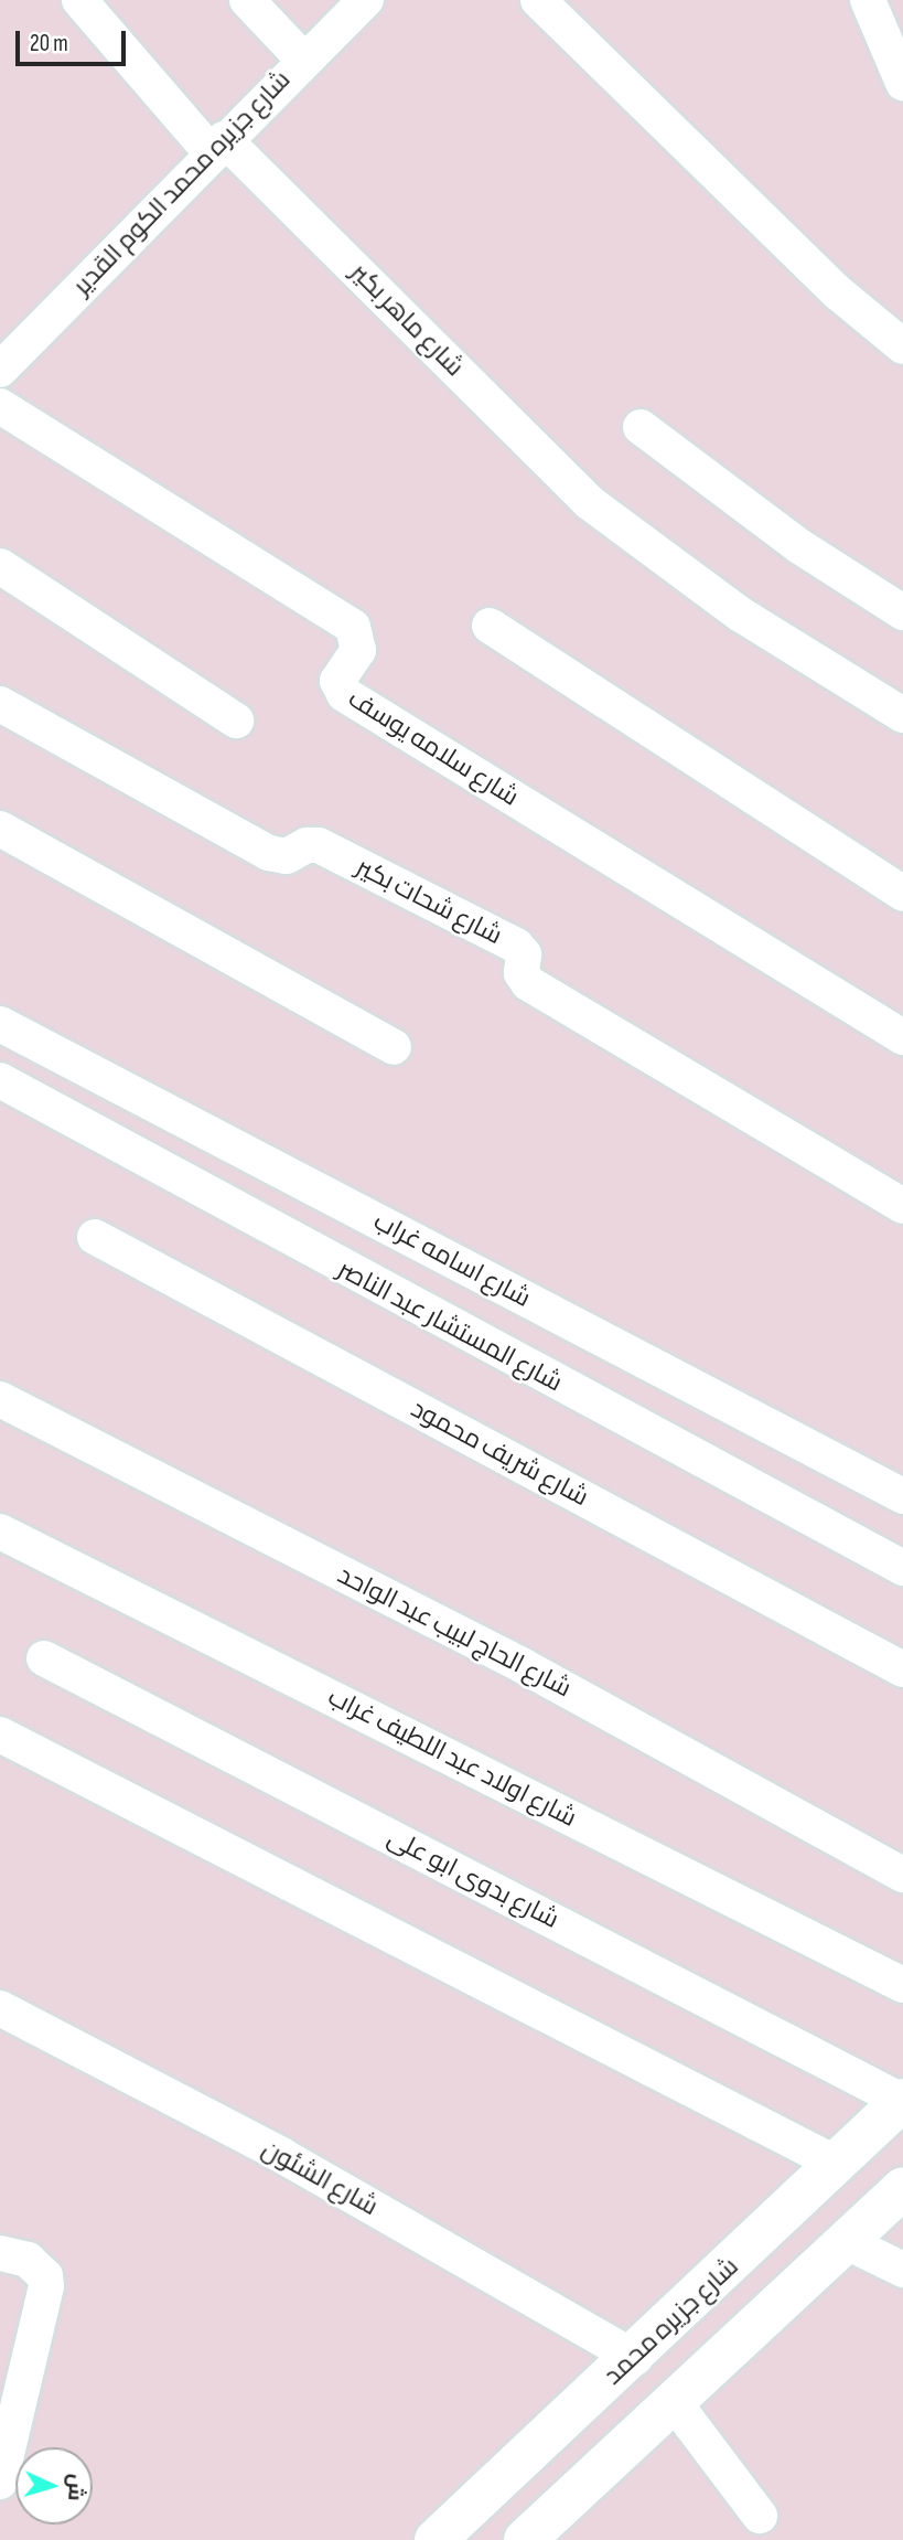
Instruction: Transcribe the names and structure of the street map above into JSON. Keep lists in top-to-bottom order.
{
  "streets": {
    "main road": ["شارع جزيره محمد"],
    "street": [
      "شارع جزيره محمد الكوم القدير",
      "شارع ماهر بكير",
      "شارع سلامه يوسف",
      "شارع شحات بكير",
      "شارع اسامه غراب",
      "شارع المستشار عبد الناصر",
      "شارع شريف محمود",
      "شارع الحاج لبيب عبد الواحد",
      "شارع اولاد عبد اللطيف غراب",
      "شارع بدوى ابو على",
      "شارع الشئون"
    ]
  },
  "crossings": [
    ["شارع جزيره محمد الكوم القدير", "شارع ماهر بكير"],
    ["شارع بدوى ابو على", "شارع جزيره محمد"],
    ["شارع الشئون", "شارع جزيره محمد"]
  ],
  "scale_bar": "20 m",
  "north": "right"
}
